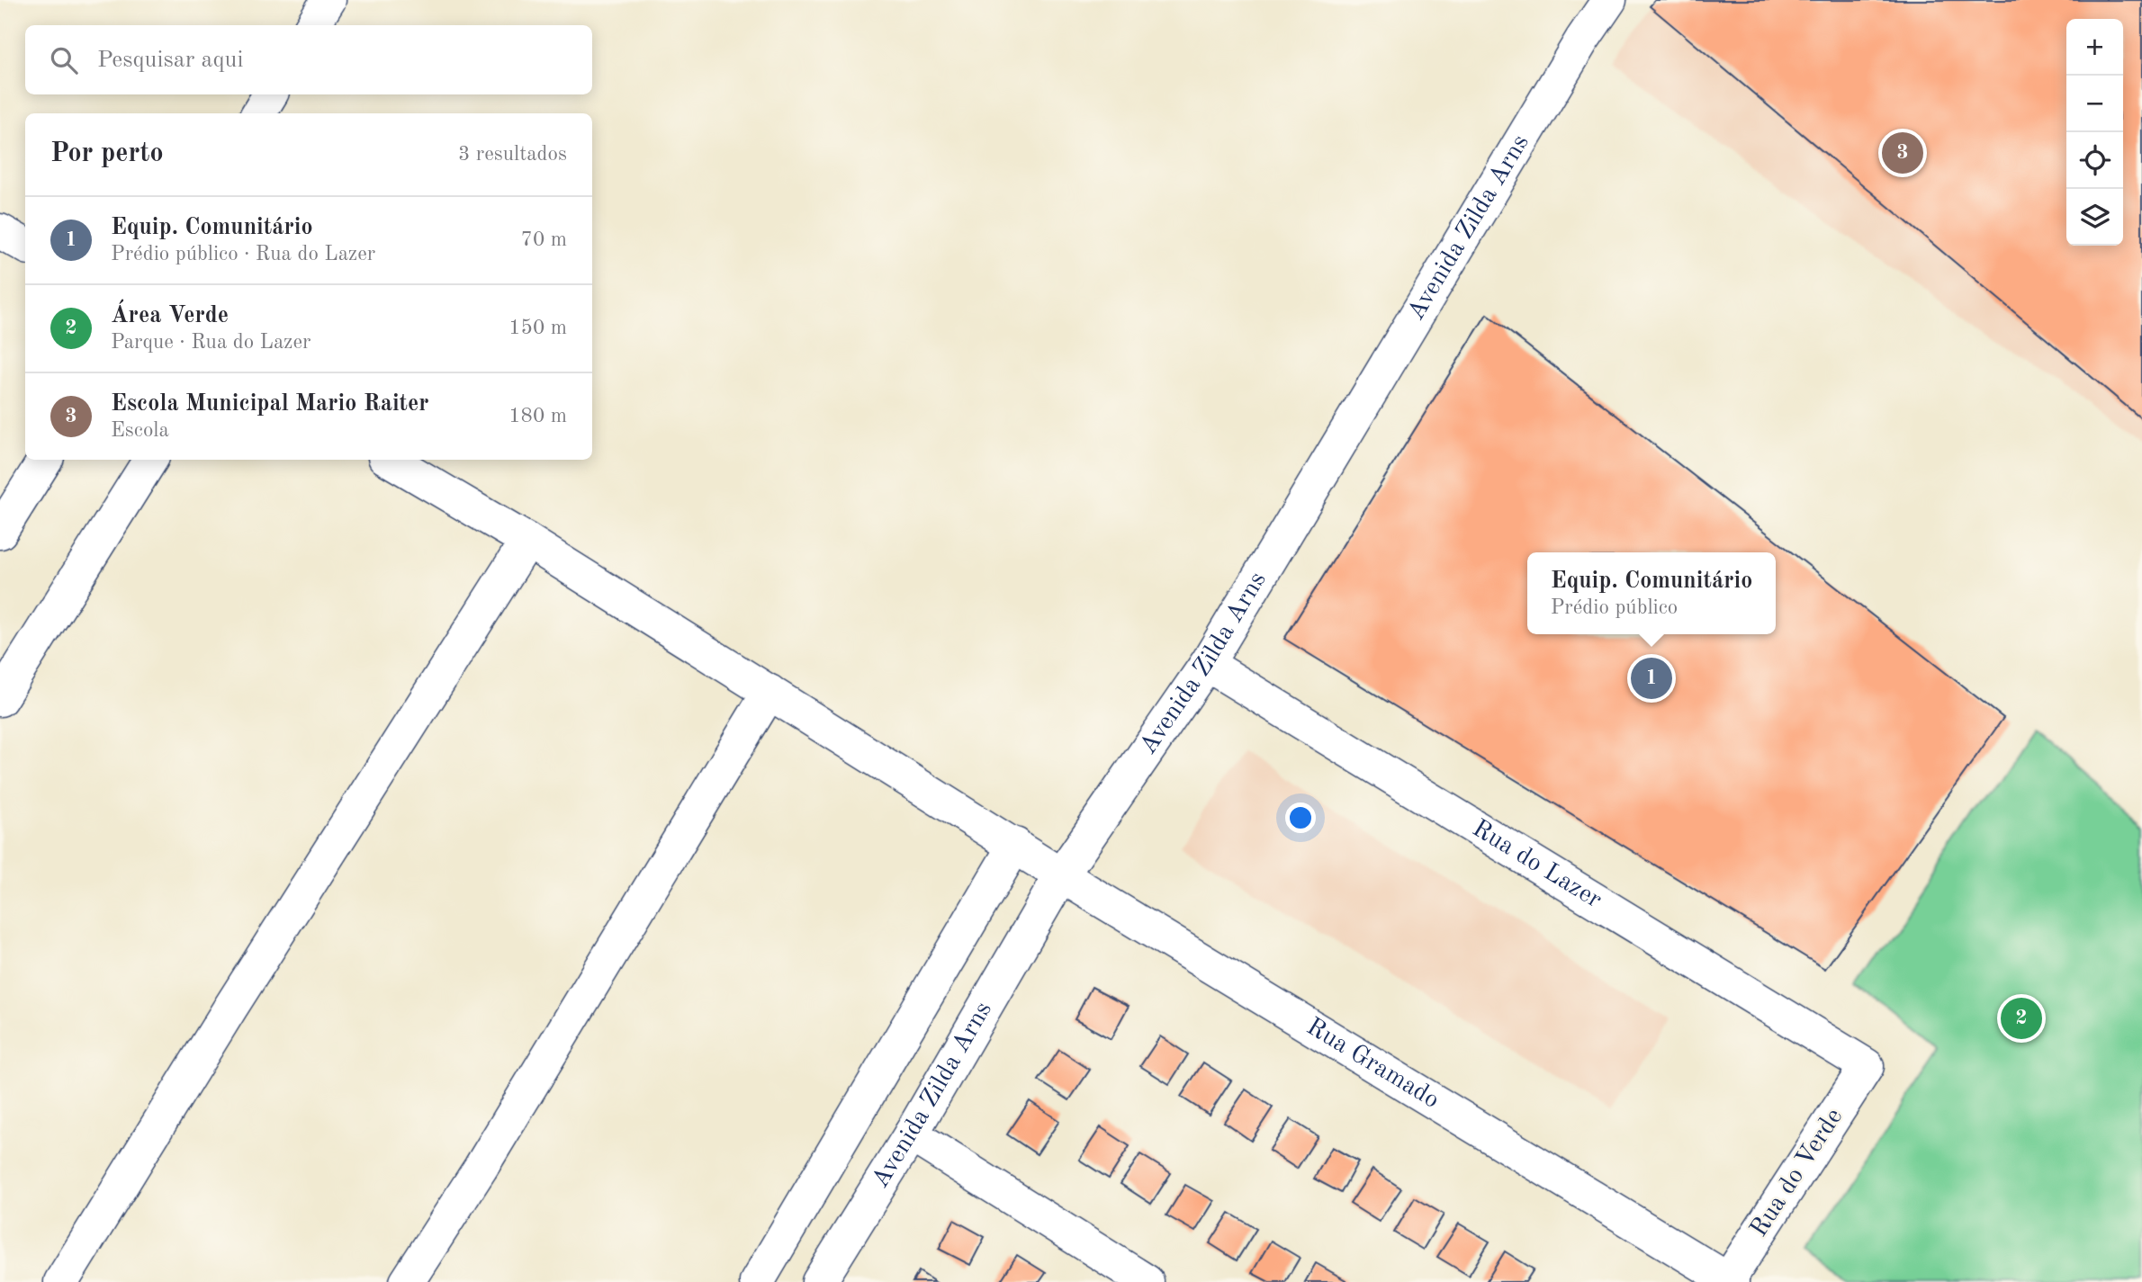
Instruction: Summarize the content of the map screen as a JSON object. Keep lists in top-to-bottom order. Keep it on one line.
{"streets":{"street":["Avenida Zilda Arns","Rua do Lazer","Rua Gramado","Rua do Verde"]},"crossings":[["Avenida Zilda Arns","Rua do Lazer"],["Avenida Zilda Arns","Rua Gramado"],["Rua do Lazer","Rua do Verde"],["Rua Gramado","Rua do Verde"]],"page":{"map_buttons":["+","−"],"search":"Pesquisar aqui","heading":["Por perto","3 resultados"],"pins":["3","1","2"],"list":[{"mark":"1","name":"Equip. Comunitário","note":"Prédio público · Rua do Lazer","value":"70 m"},{"mark":"2","name":"Área Verde","note":"Parque · Rua do Lazer","value":"150 m"},{"mark":"3","name":"Escola Municipal Mario Raiter","note":"Escola","value":"180 m"}],"popup":["Equip. Comunitário","Prédio público"]}}
